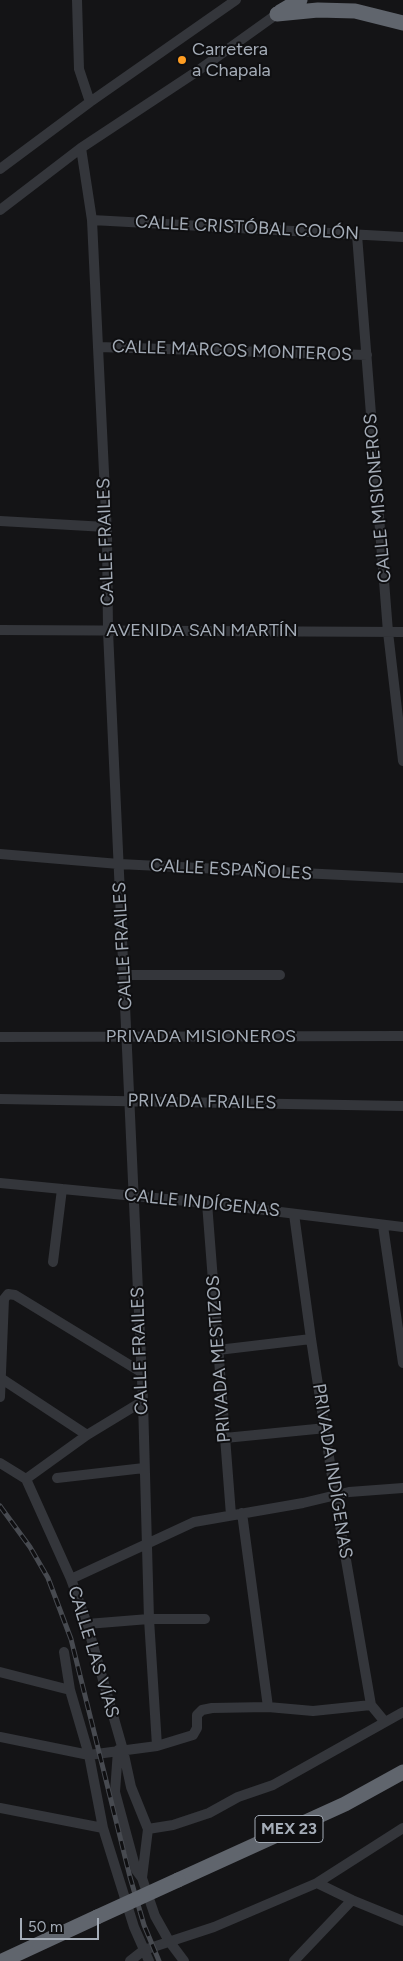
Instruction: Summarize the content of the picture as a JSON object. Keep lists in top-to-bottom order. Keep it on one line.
{"streets":{"highway":["MEX 23"],"street":["CALLE CRISTÓBAL COLÓN","CALLE MARCOS MONTEROS","CALLE MISIONEROS","CALLE FRAILES","AVENIDA SAN MARTÍN","CALLE ESPAÑOLES","PRIVADA MISIONEROS","PRIVADA FRAILES","CALLE INDÍGENAS","PRIVADA MESTIZOS","PRIVADA INDÍGENAS","CALLE LAS VÍAS"]},"crossings":[["CALLE CRISTÓBAL COLÓN","CALLE MISIONEROS"],["CALLE CRISTÓBAL COLÓN","CALLE FRAILES"],["CALLE MARCOS MONTEROS","CALLE MISIONEROS"],["CALLE MARCOS MONTEROS","CALLE FRAILES"],["CALLE MISIONEROS","AVENIDA SAN MARTÍN"],["CALLE FRAILES","AVENIDA SAN MARTÍN"],["CALLE FRAILES","CALLE ESPAÑOLES"],["CALLE FRAILES","PRIVADA MISIONEROS"],["CALLE FRAILES","PRIVADA FRAILES"],["CALLE FRAILES","CALLE INDÍGENAS"],["CALLE INDÍGENAS","PRIVADA MESTIZOS"],["CALLE INDÍGENAS","PRIVADA INDÍGENAS"]],"places":["Carretera a Chapala"],"scale_bar":"50 m"}
